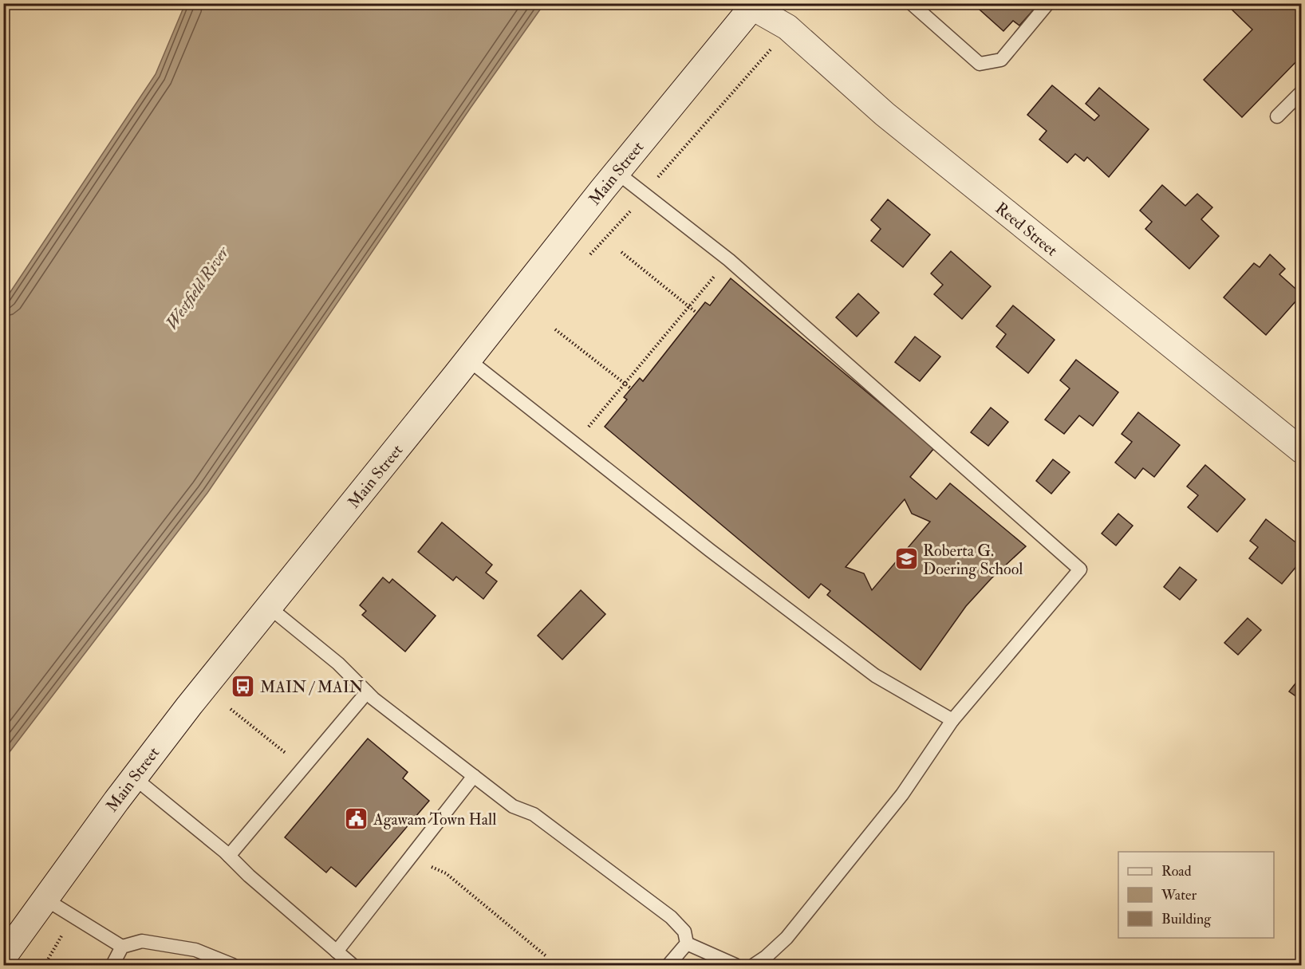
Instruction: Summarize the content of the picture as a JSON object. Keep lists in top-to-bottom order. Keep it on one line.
{"streets":{"main road":["Main Street"],"street":["Reed Street"]},"crossings":[["Main Street","Reed Street"]],"water":["Westfield River"],"places":{"school or university":["Roberta G. Doering School"],"bus stop":["MAIN / MAIN"],"public building":["Agawam Town Hall"]},"legend":["Road","Water","Building"]}
